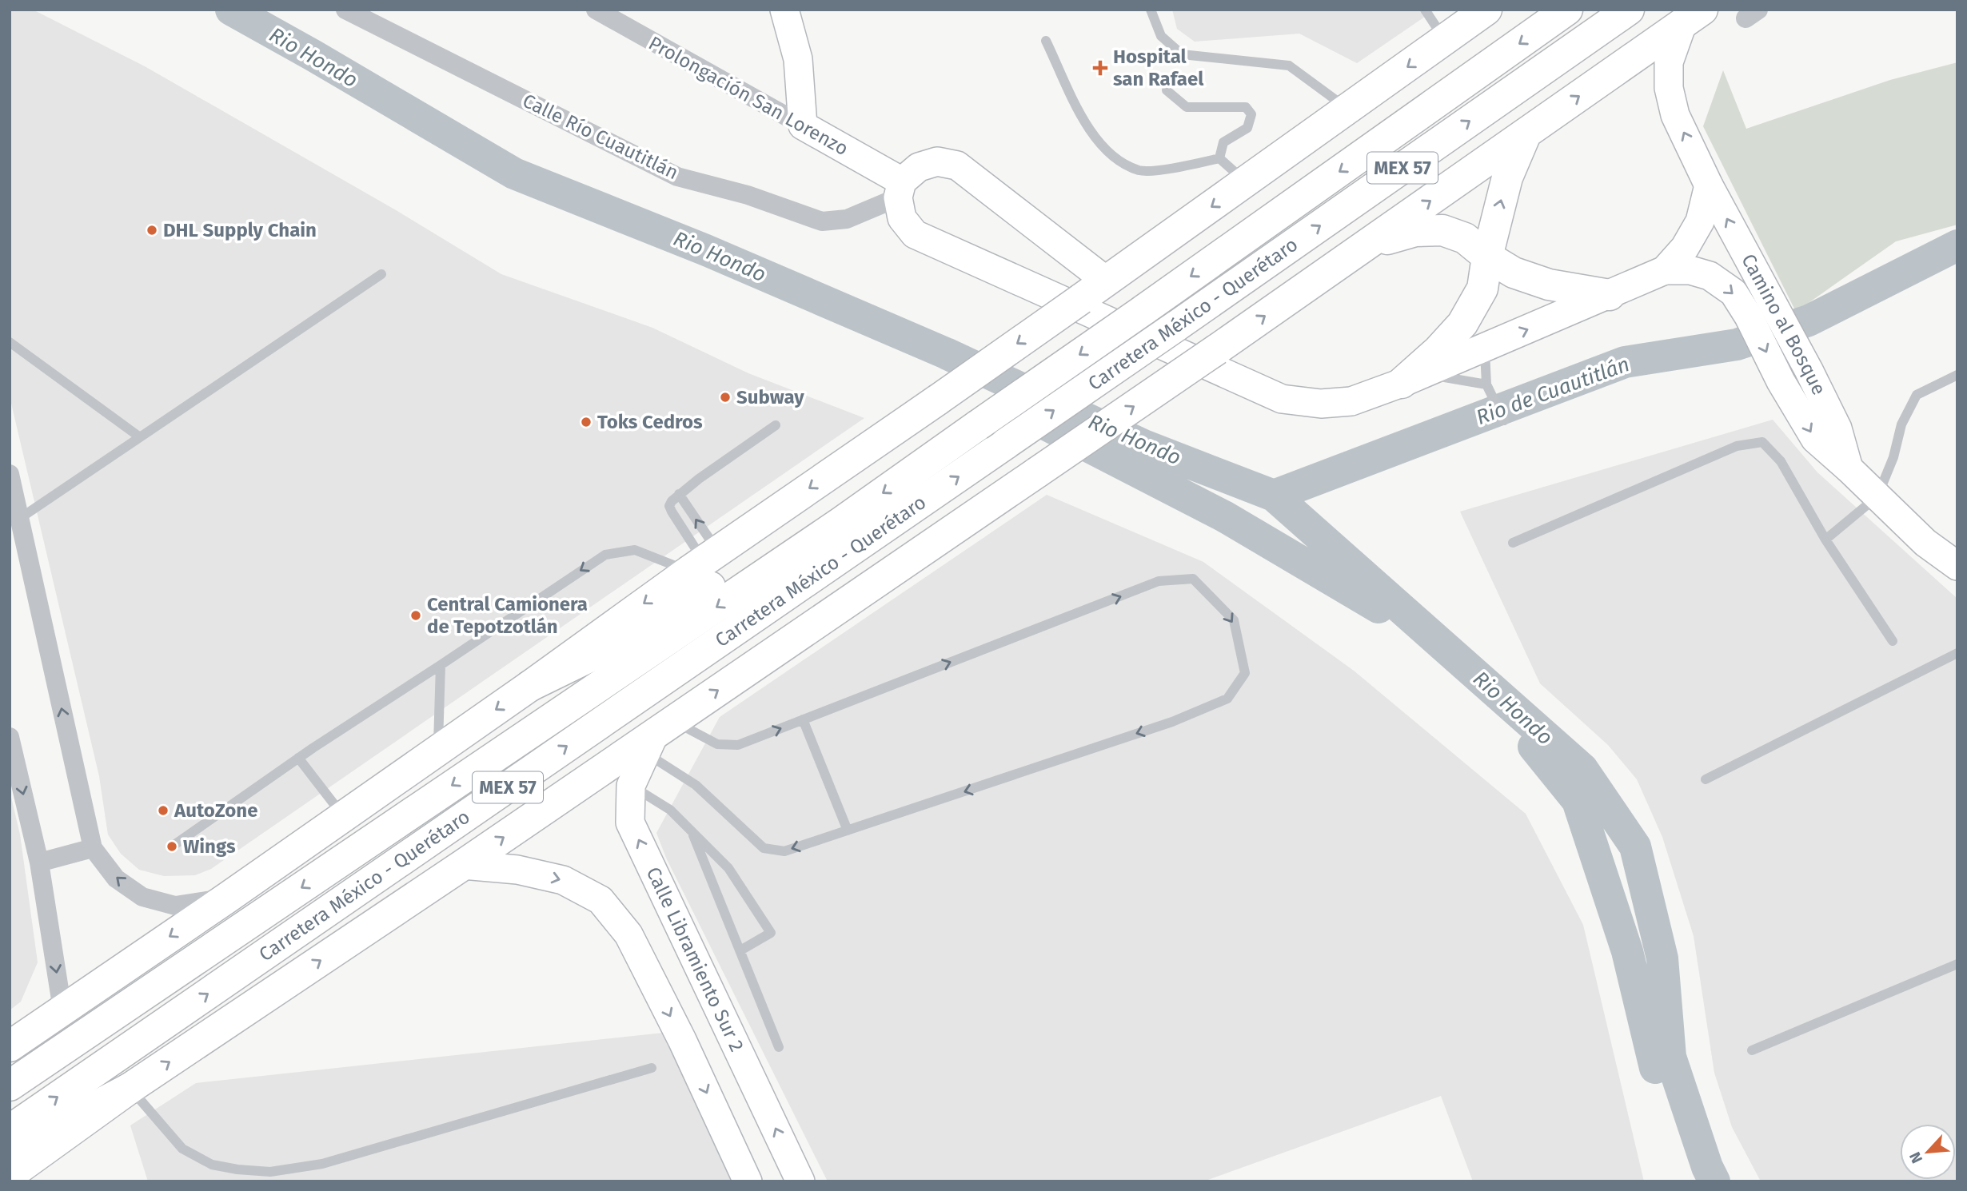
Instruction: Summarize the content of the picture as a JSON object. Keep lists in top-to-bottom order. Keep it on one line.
{"streets":{"main road":["Prolongación San Lorenzo","MEX 57","Carretera México - Querétaro","Camino al Bosque","Calle Libramiento Sur 2"],"street":["Calle Río Cuautitlán"]},"crossings":[["Prolongación San Lorenzo","Calle Río Cuautitlán"]],"water":["Rio Hondo","Rio de Cuautitlán"],"places":{"health":["Hospital san Rafael"],"other":["DHL Supply Chain","Subway","Toks Cedros","Central Camionera de Tepotzotlán","AutoZone","Wings"]},"north":"bottom left"}
